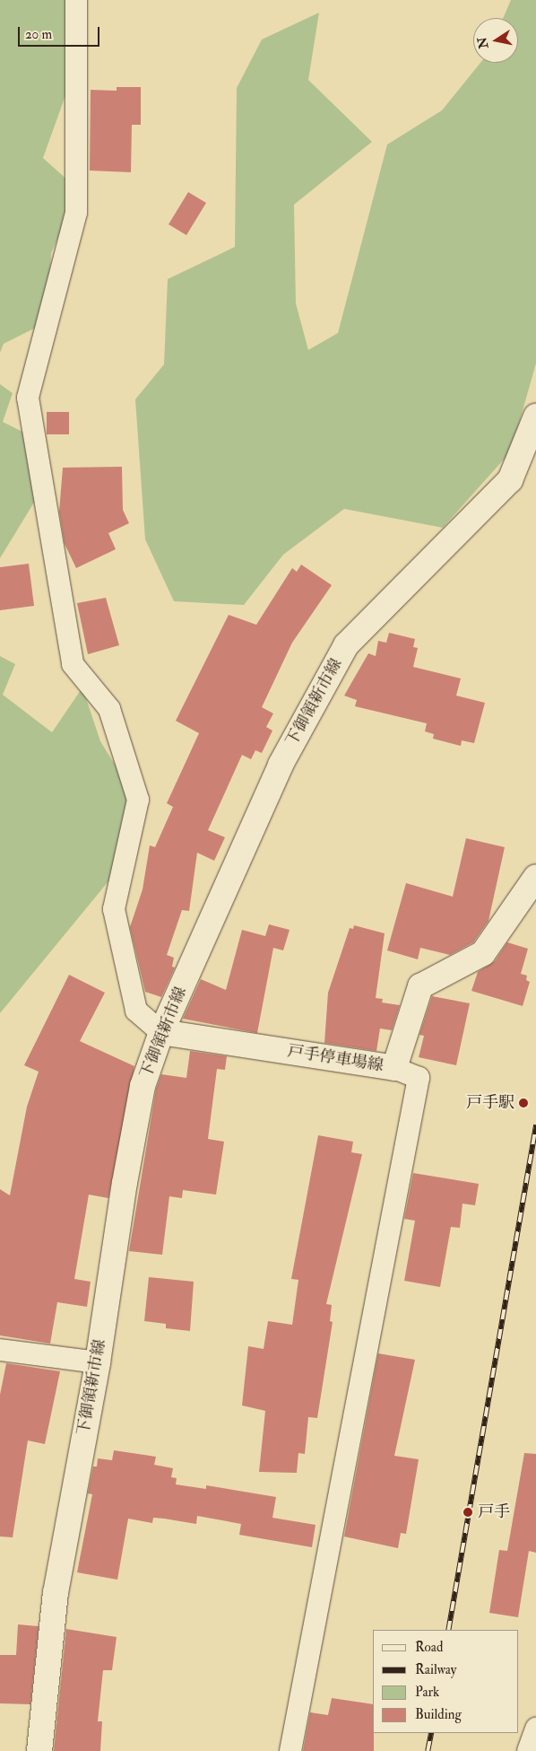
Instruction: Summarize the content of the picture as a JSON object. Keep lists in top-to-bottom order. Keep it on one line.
{"streets":{"main road":["下御領新市線","戸手停車場線"]},"crossings":[["下御領新市線","戸手停車場線"]],"places":["戸手駅","戸手"],"legend":["Road","Railway","Park","Building"],"scale_bar":"20 m","north":"left"}
